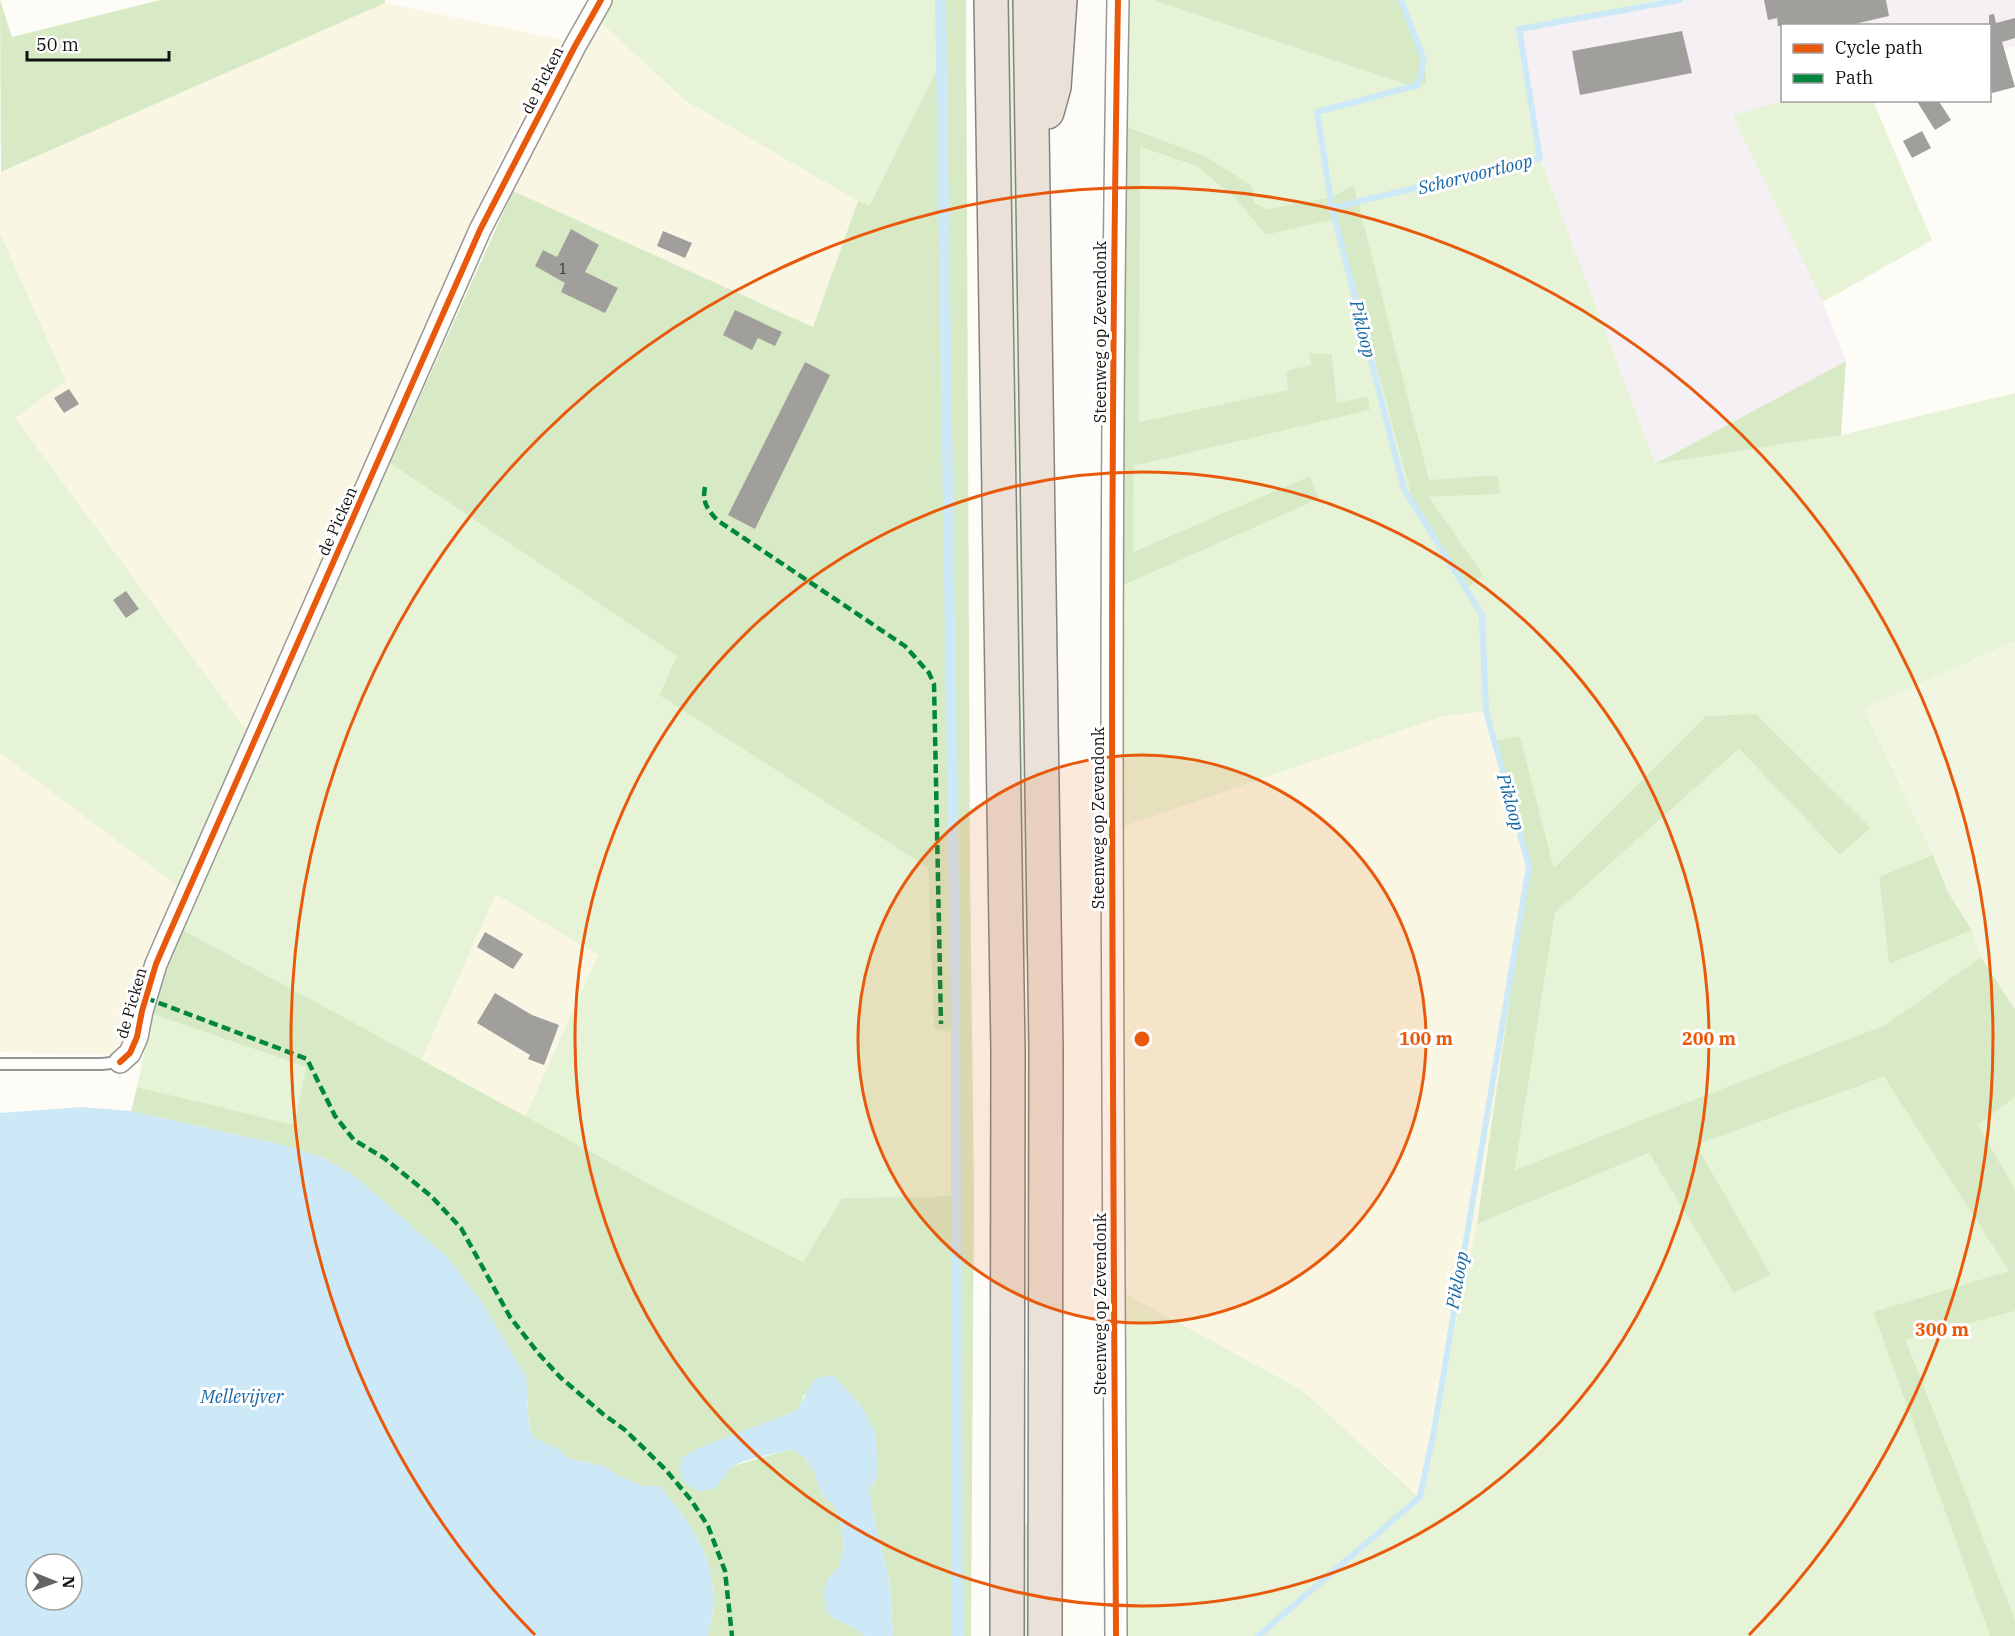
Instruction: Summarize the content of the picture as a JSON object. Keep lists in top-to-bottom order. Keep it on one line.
{"streets":{"street":["de Picken","Steenweg op Zevendonk"]},"water":["Schorvoortloop","Pikloop","Mellevijver"],"house_numbers":["1"],"legend":["Cycle path","Path"],"scale_bar":"50 m","north":"right","rings":["100 m","200 m","300 m"]}
